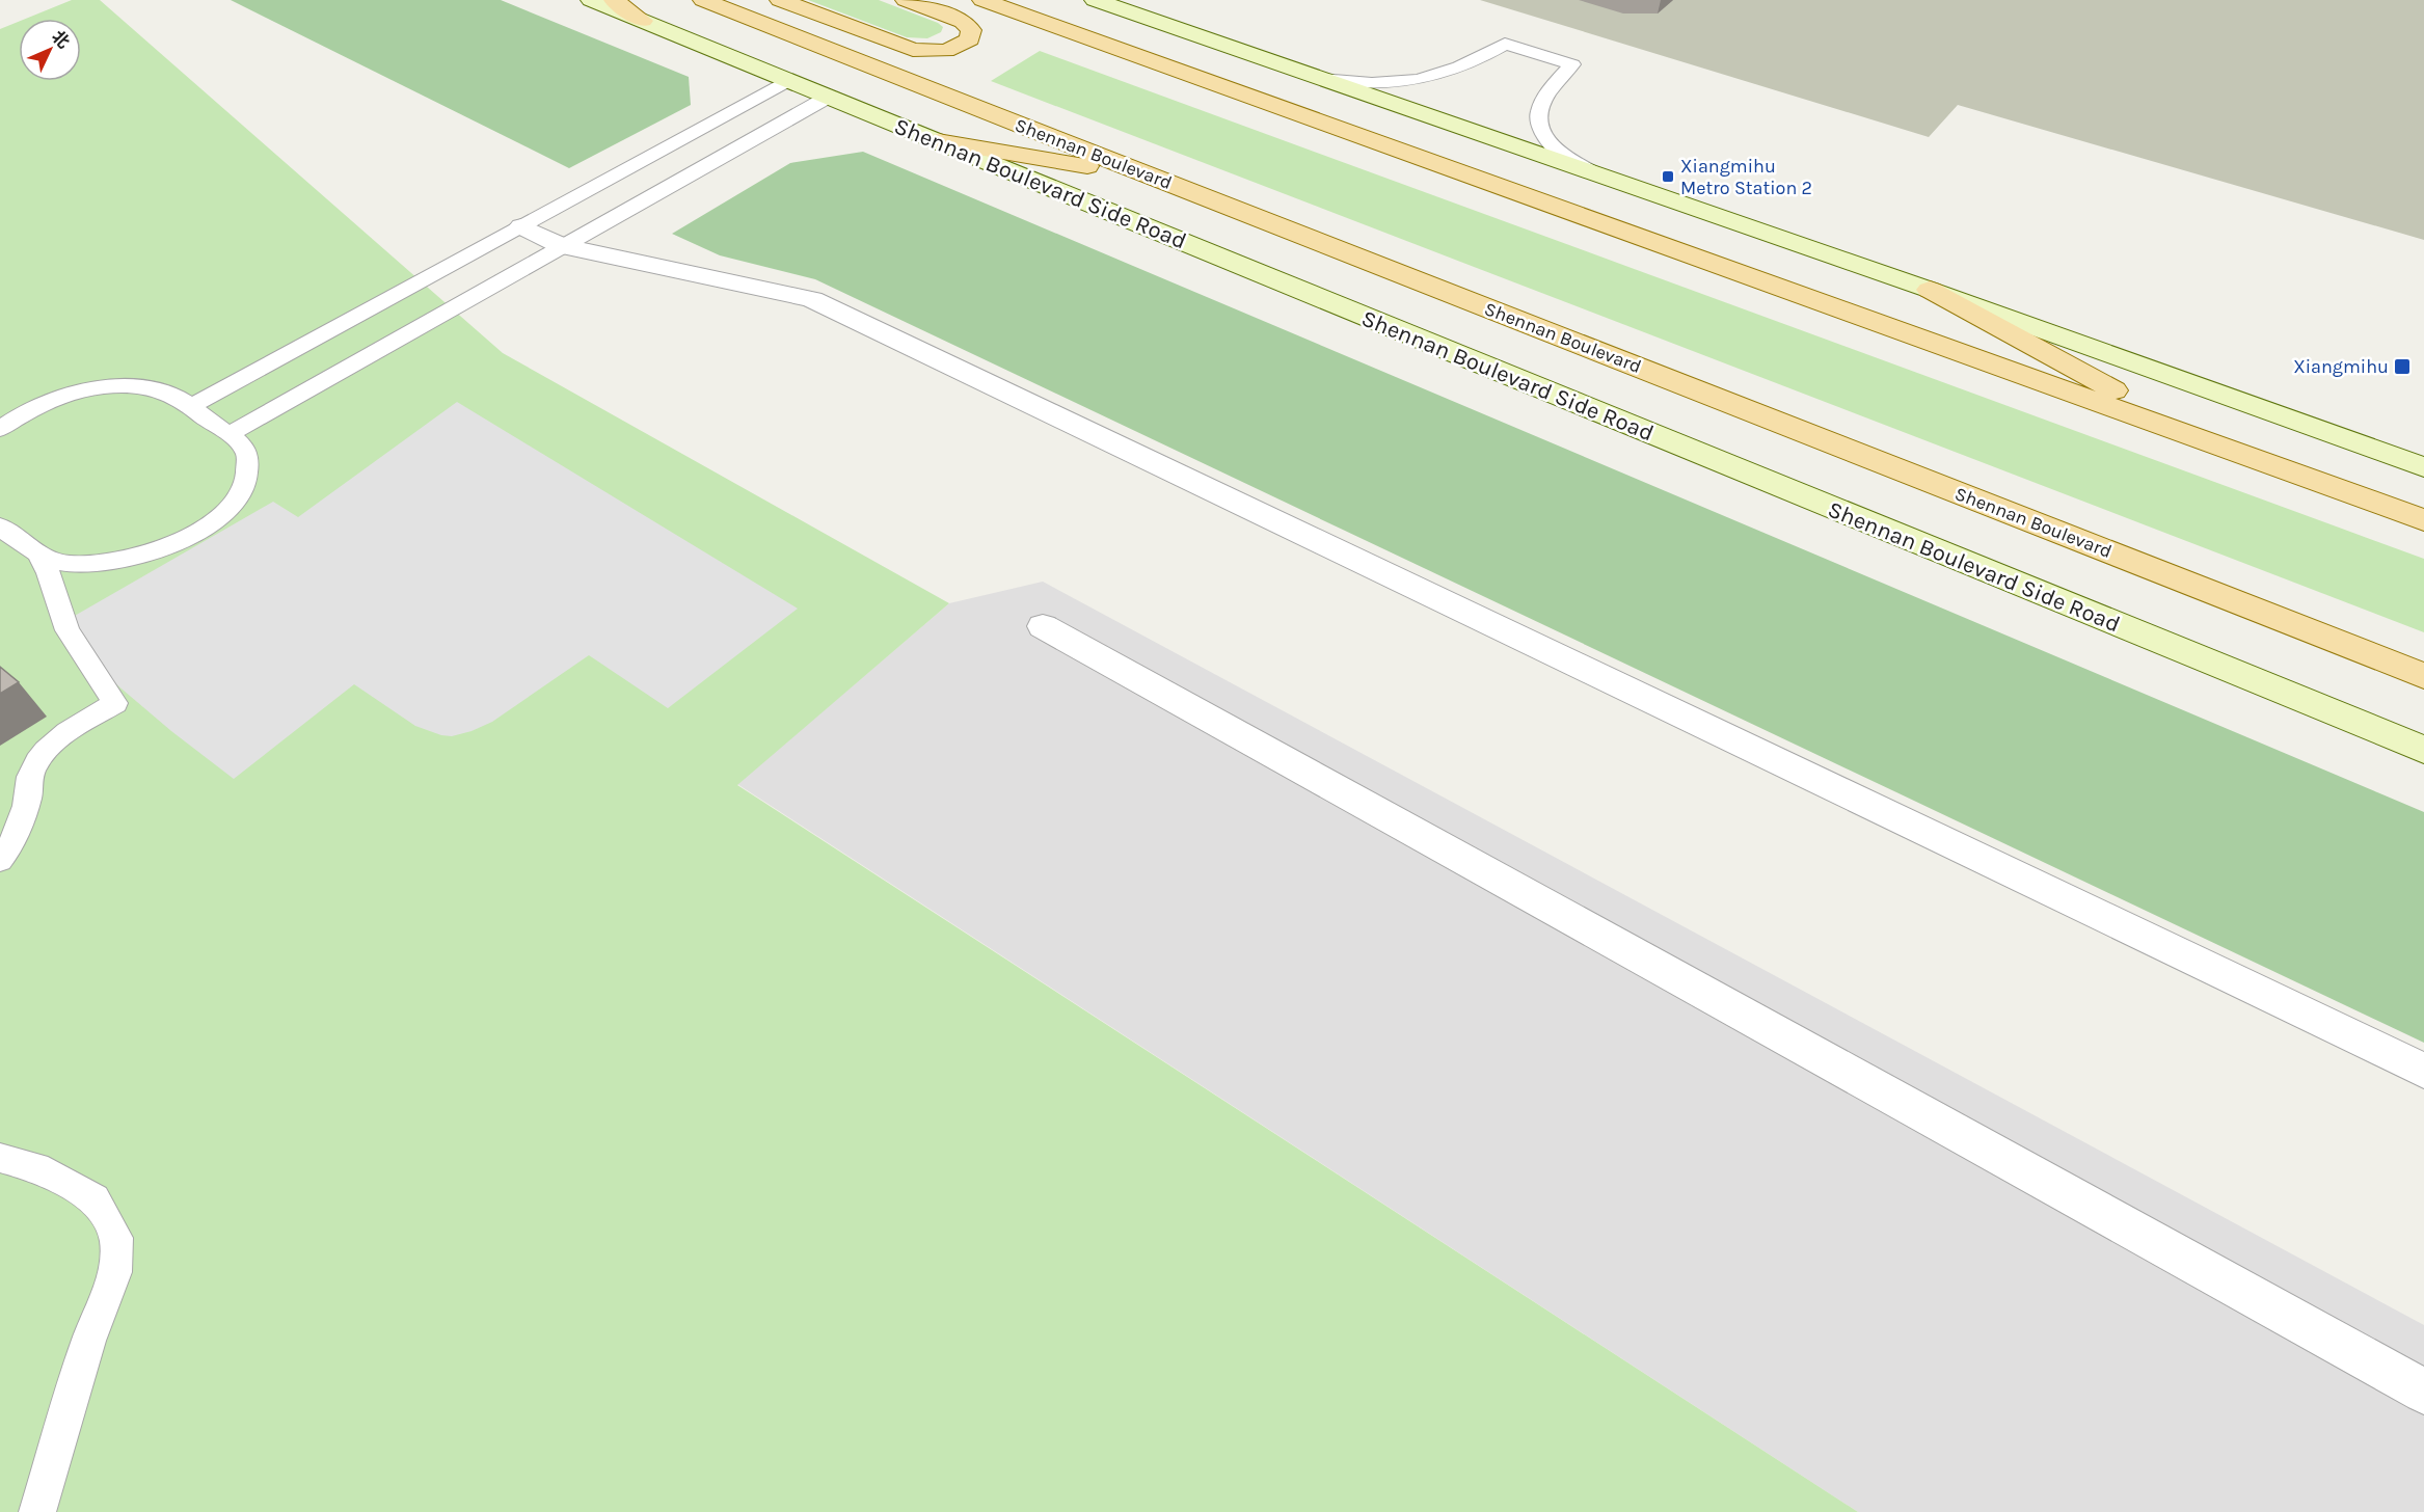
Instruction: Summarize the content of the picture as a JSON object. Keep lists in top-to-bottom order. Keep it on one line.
{"streets":{"main road":["Shennan Boulevard","Shennan Boulevard Side Road"]},"places":{"transit":["Xiangmihu Metro Station 2","Xiangmihu"]},"north":"top right"}
